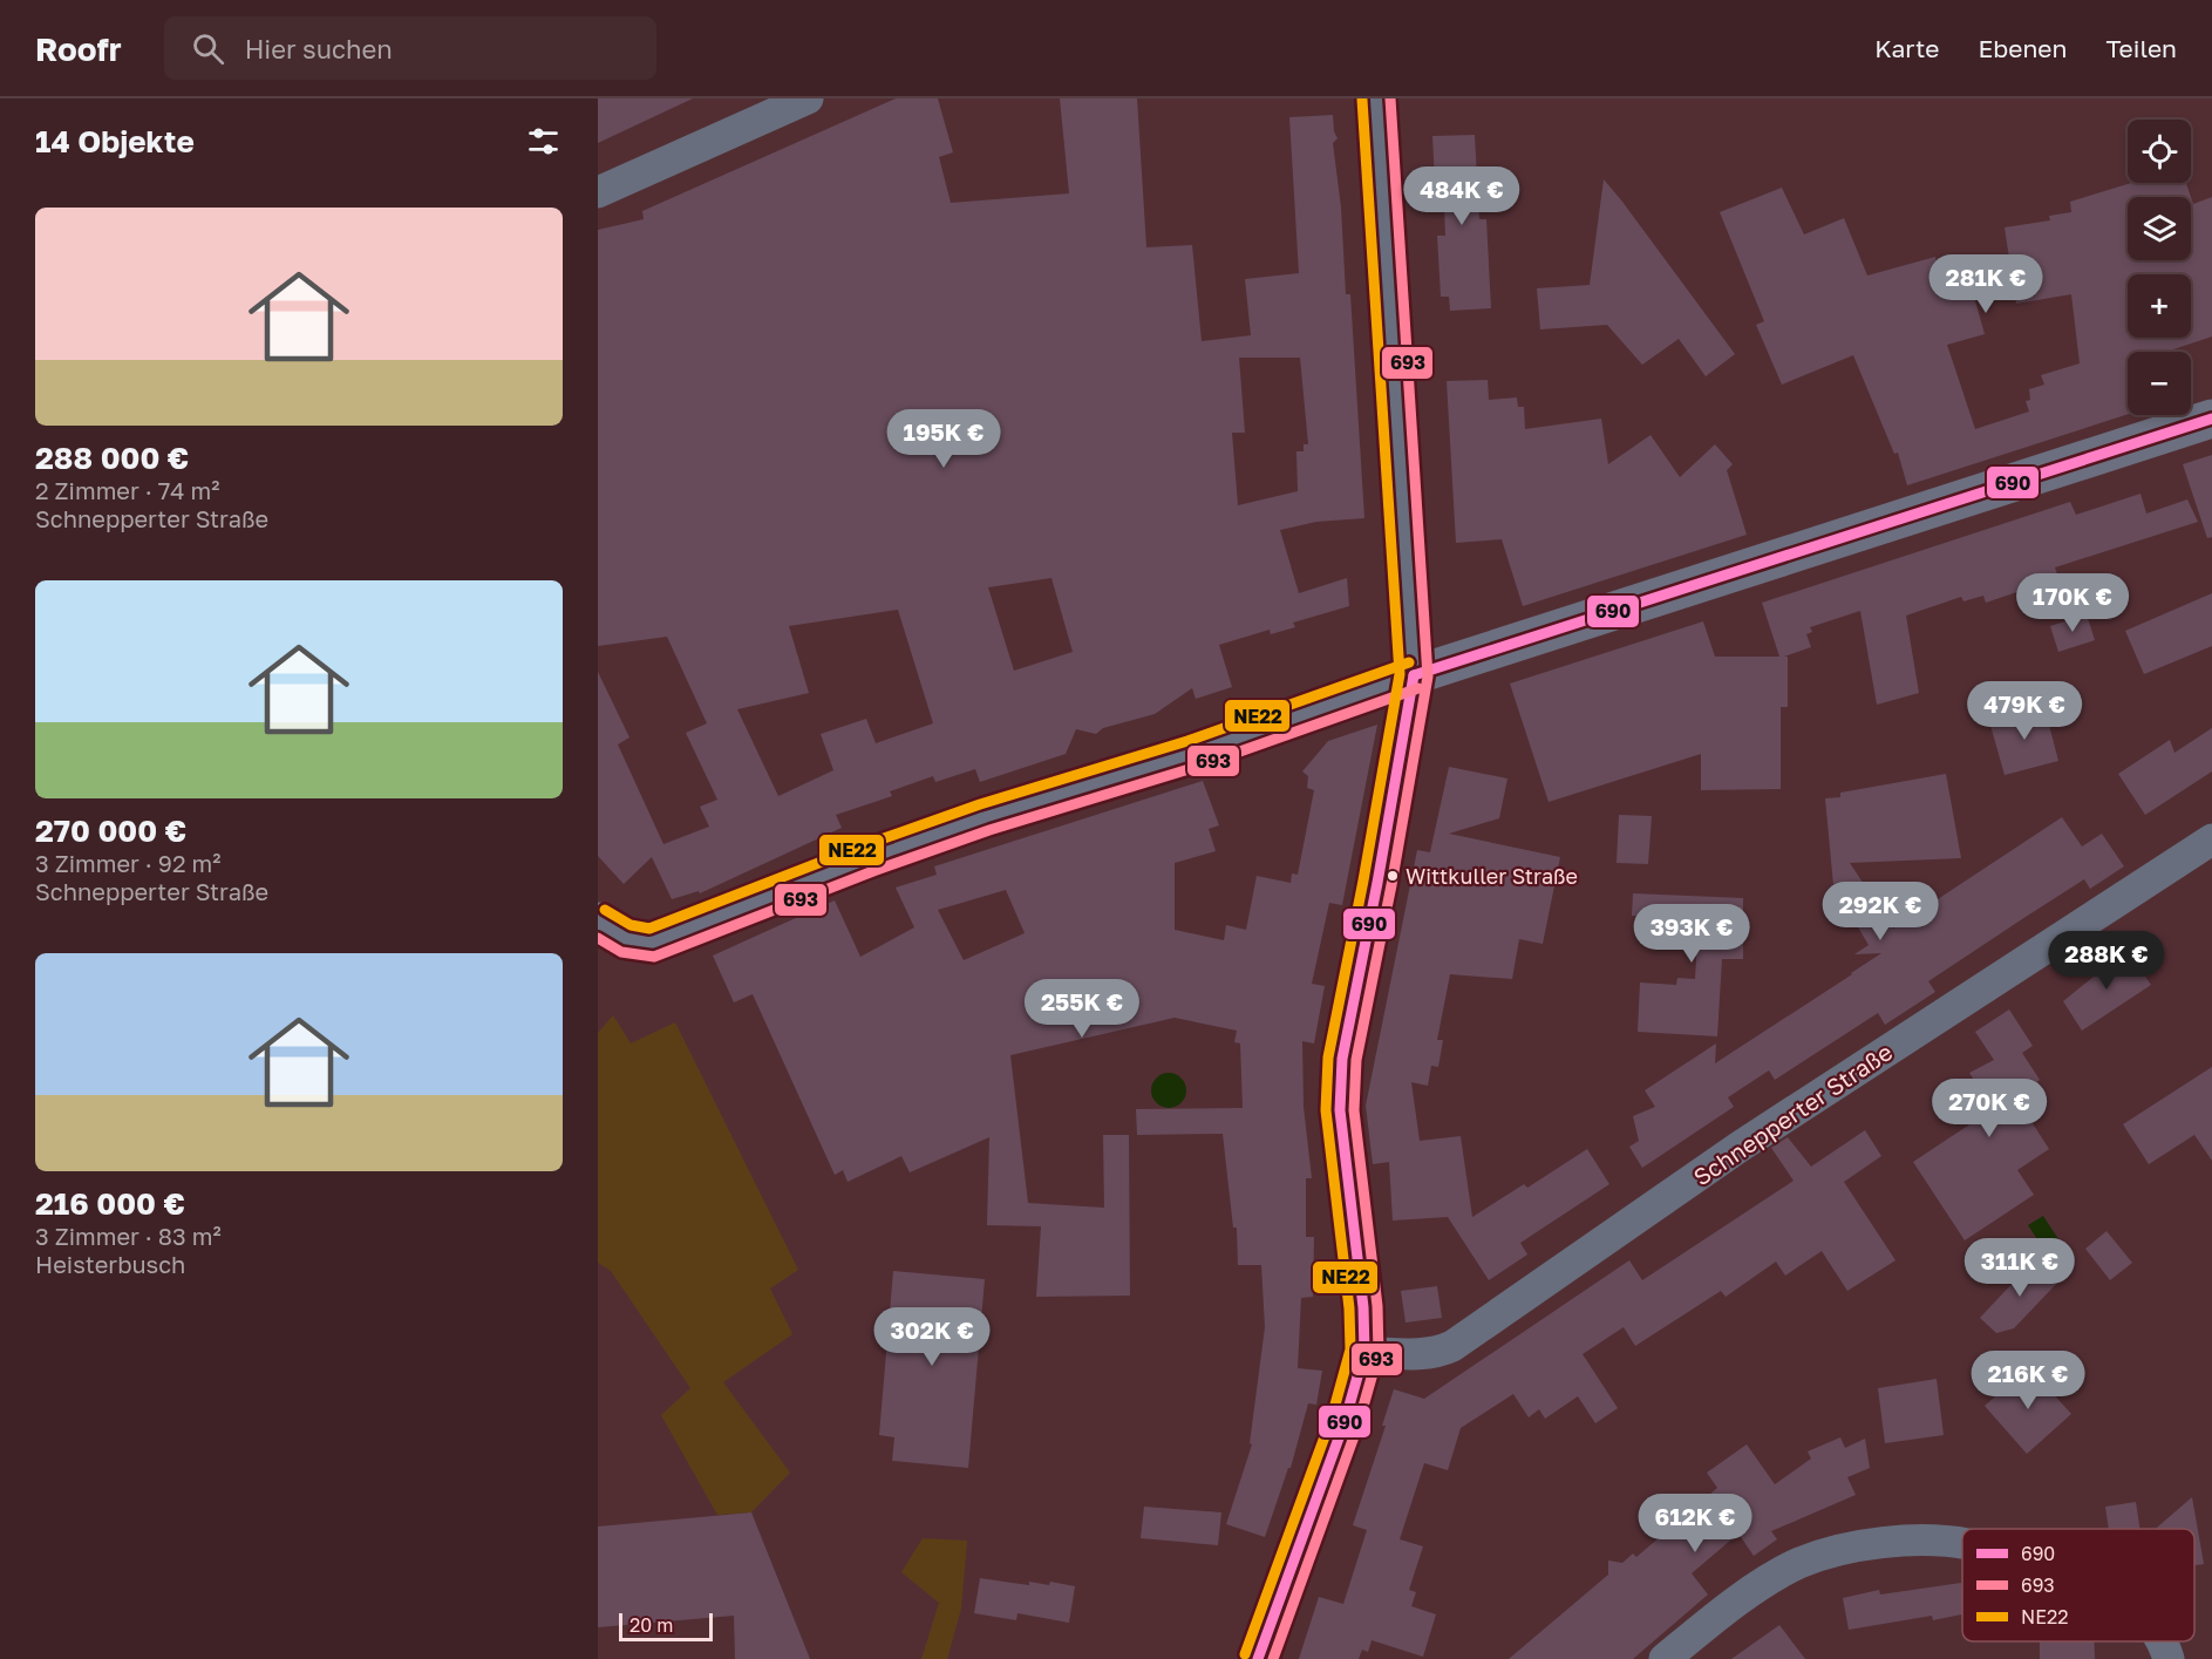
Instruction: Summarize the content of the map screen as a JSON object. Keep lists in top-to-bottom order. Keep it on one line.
{"streets":{"street":["Schnepperter Straße"]},"places":["Wittkuller Straße"],"lines":["transit line 693","transit line NE22","transit line 690"],"legend":["690","693","NE22"],"scale_bar":"20 m","page":{"header":"Roofr","search":"Hier suchen","nav":["Karte","Ebenen","Teilen"],"heading":"14 Objekte","map_buttons":["+","−"],"price":["484K €","281K €","195K €","170K €","479K €","292K €","393K €","288K €","255K €","270K €","311K €","302K €","216K €","612K €"],"list":[{"name":"288 000 €","note":"2 Zimmer · 74 m² · Schnepperter Straße"},{"name":"270 000 €","note":"3 Zimmer · 92 m² · Schnepperter Straße"},{"name":"216 000 €","note":"3 Zimmer · 83 m² · Heisterbusch"}],"scale":"20 m"}}
